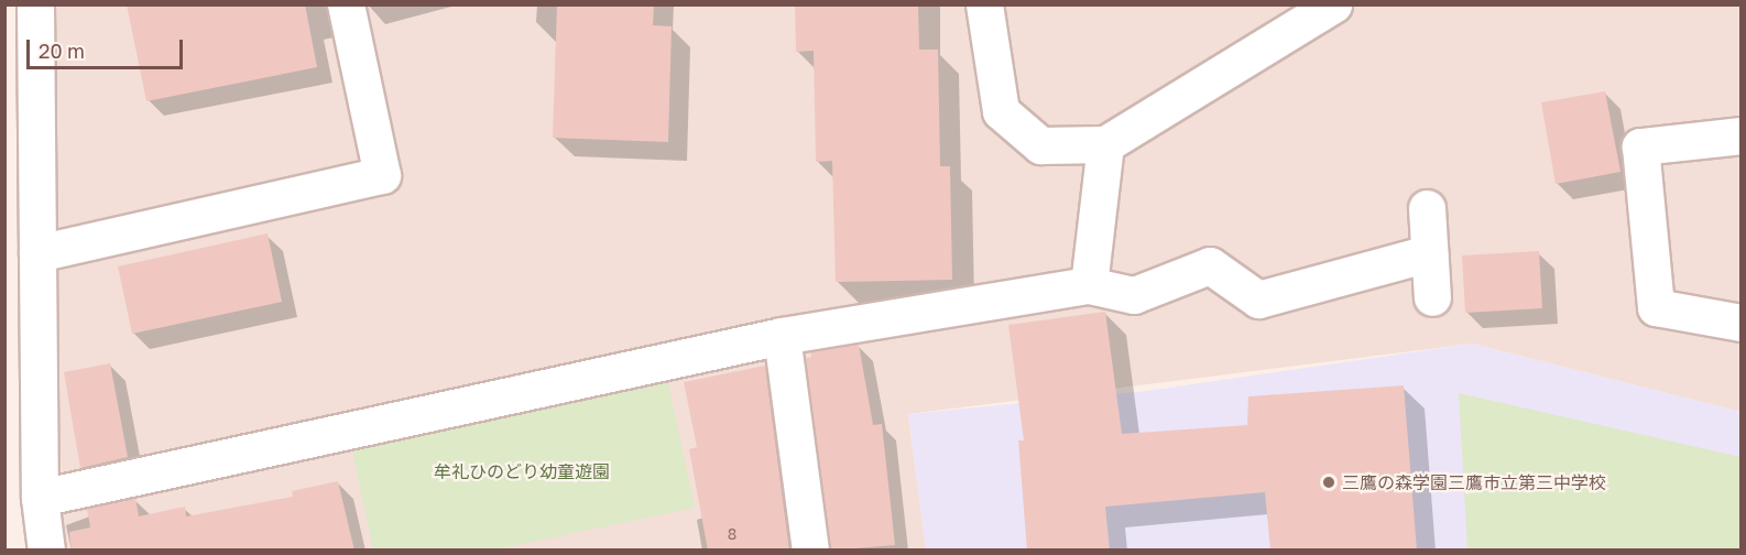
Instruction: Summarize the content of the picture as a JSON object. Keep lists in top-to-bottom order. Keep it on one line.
{"parks":["牟礼ひのどり幼童遊園"],"places":["三鷹の森学園三鷹市立第三中学校"],"house_numbers":["8"],"scale_bar":"20 m"}
